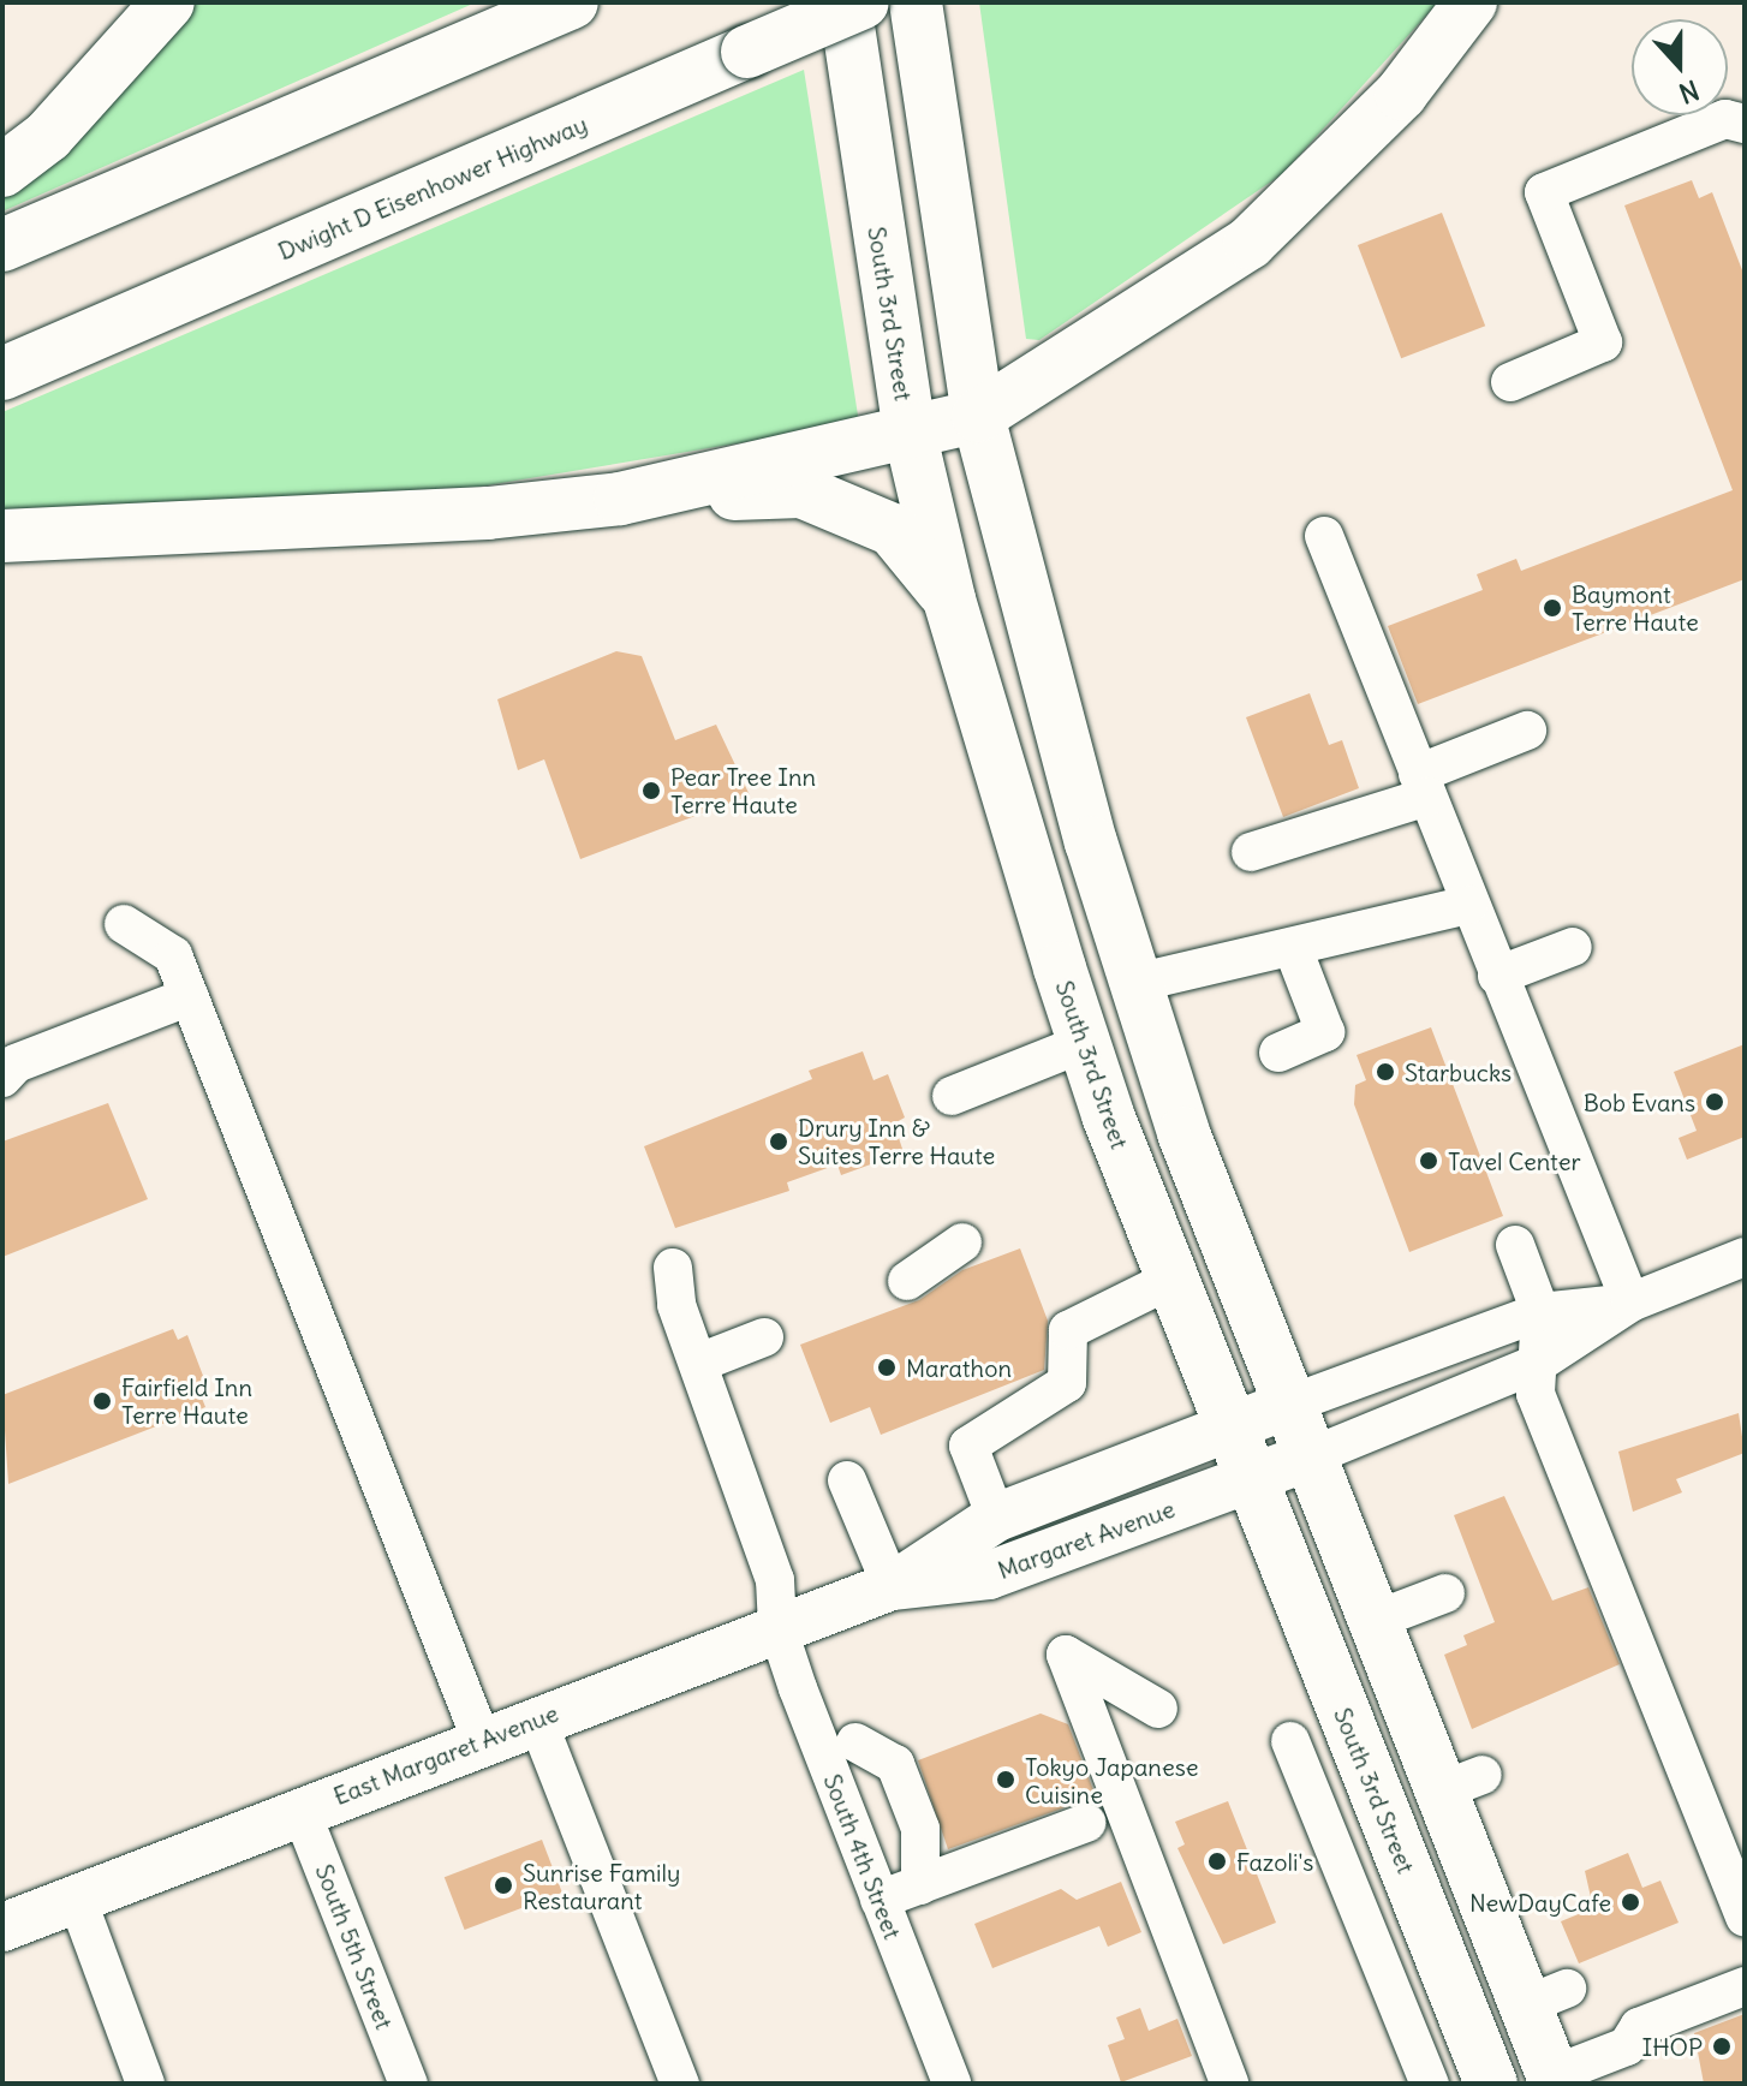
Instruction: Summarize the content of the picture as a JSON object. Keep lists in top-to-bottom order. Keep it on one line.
{"streets":{"highway":["Dwight D Eisenhower Highway","South 3rd Street"],"main road":["Margaret Avenue","East Margaret Avenue"],"street":["South 4th Street","South 5th Street"]},"crossings":[["South 3rd Street","Margaret Avenue"],["Margaret Avenue","East Margaret Avenue"],["East Margaret Avenue","South 4th Street"],["East Margaret Avenue","South 5th Street"]],"places":["Baymont Terre Haute","Pear Tree Inn Terre Haute","Starbucks","Bob Evans","Drury Inn & Suites Terre Haute","Tavel Center","Marathon","Fairfield Inn Terre Haute","Tokyo Japanese Cuisine","Fazoli's","Sunrise Family Restaurant","NewDayCafe","IHOP"],"north":"bottom"}
